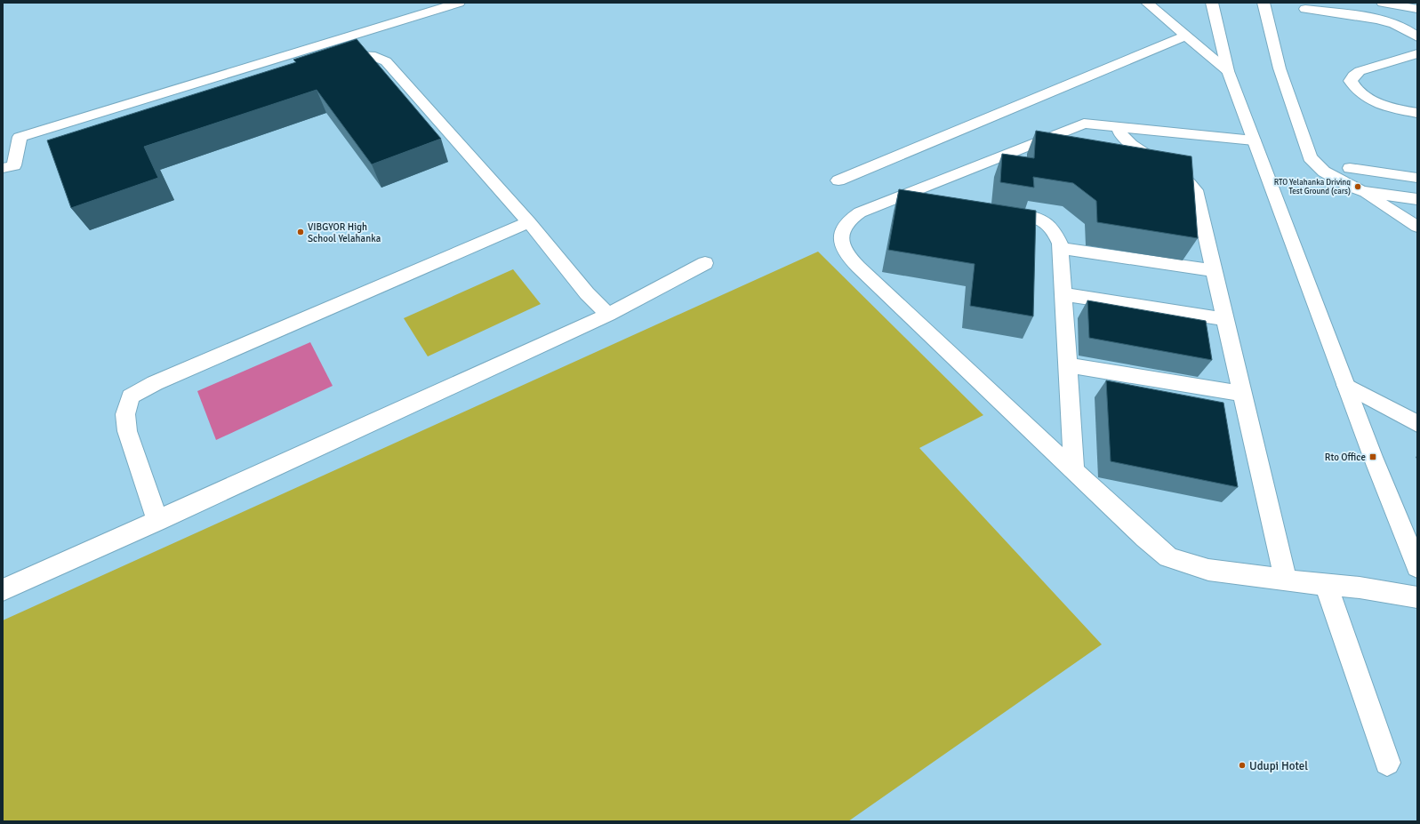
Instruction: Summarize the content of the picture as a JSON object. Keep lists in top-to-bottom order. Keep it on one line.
{"places":{"other":["RTO Yelahanka Driving Test Ground (cars)","VIBGYOR High School Yelahanka","Udupi Hotel"],"transit":["Rto Office"]}}
